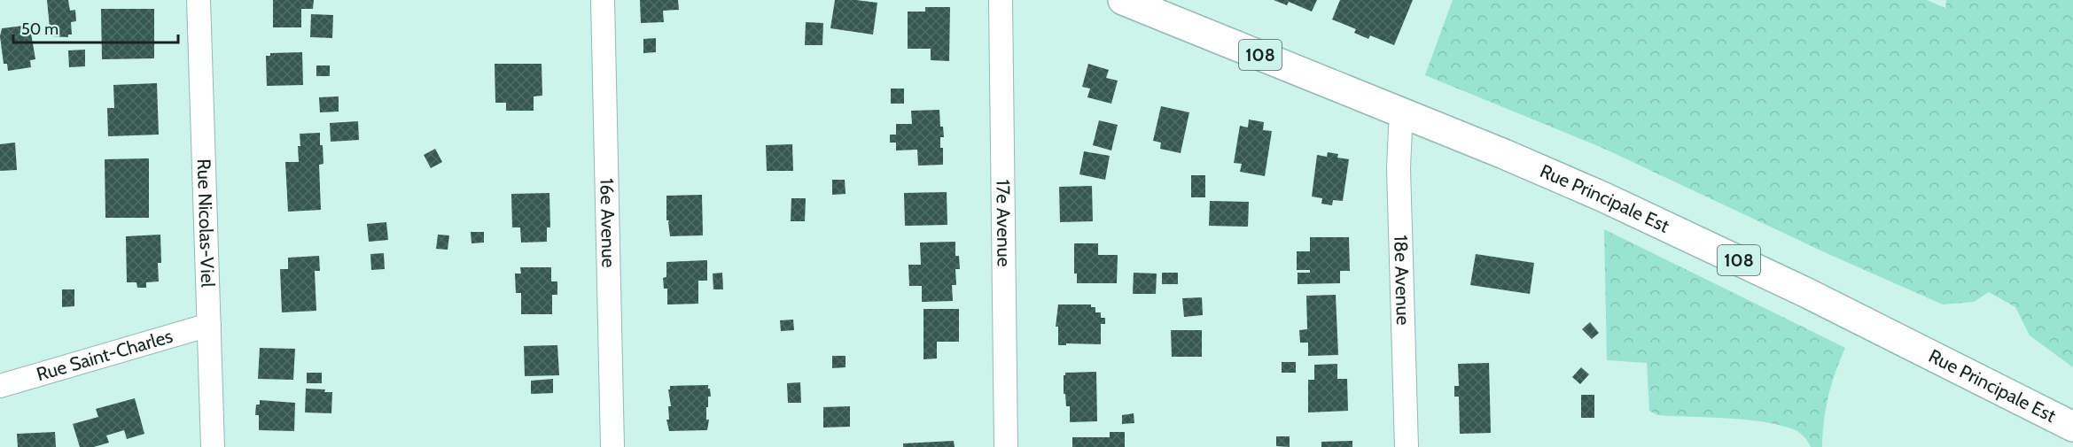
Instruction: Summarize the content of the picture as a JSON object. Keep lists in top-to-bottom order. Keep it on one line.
{"streets":{"main road":["108","Rue Principale Est"],"street":["Rue Nicolas-Viel","16e Avenue","17e Avenue","18e Avenue","Rue Saint-Charles"]},"crossings":[["Rue Principale Est","18e Avenue"],["Rue Nicolas-Viel","Rue Saint-Charles"]],"scale_bar":"50 m"}
